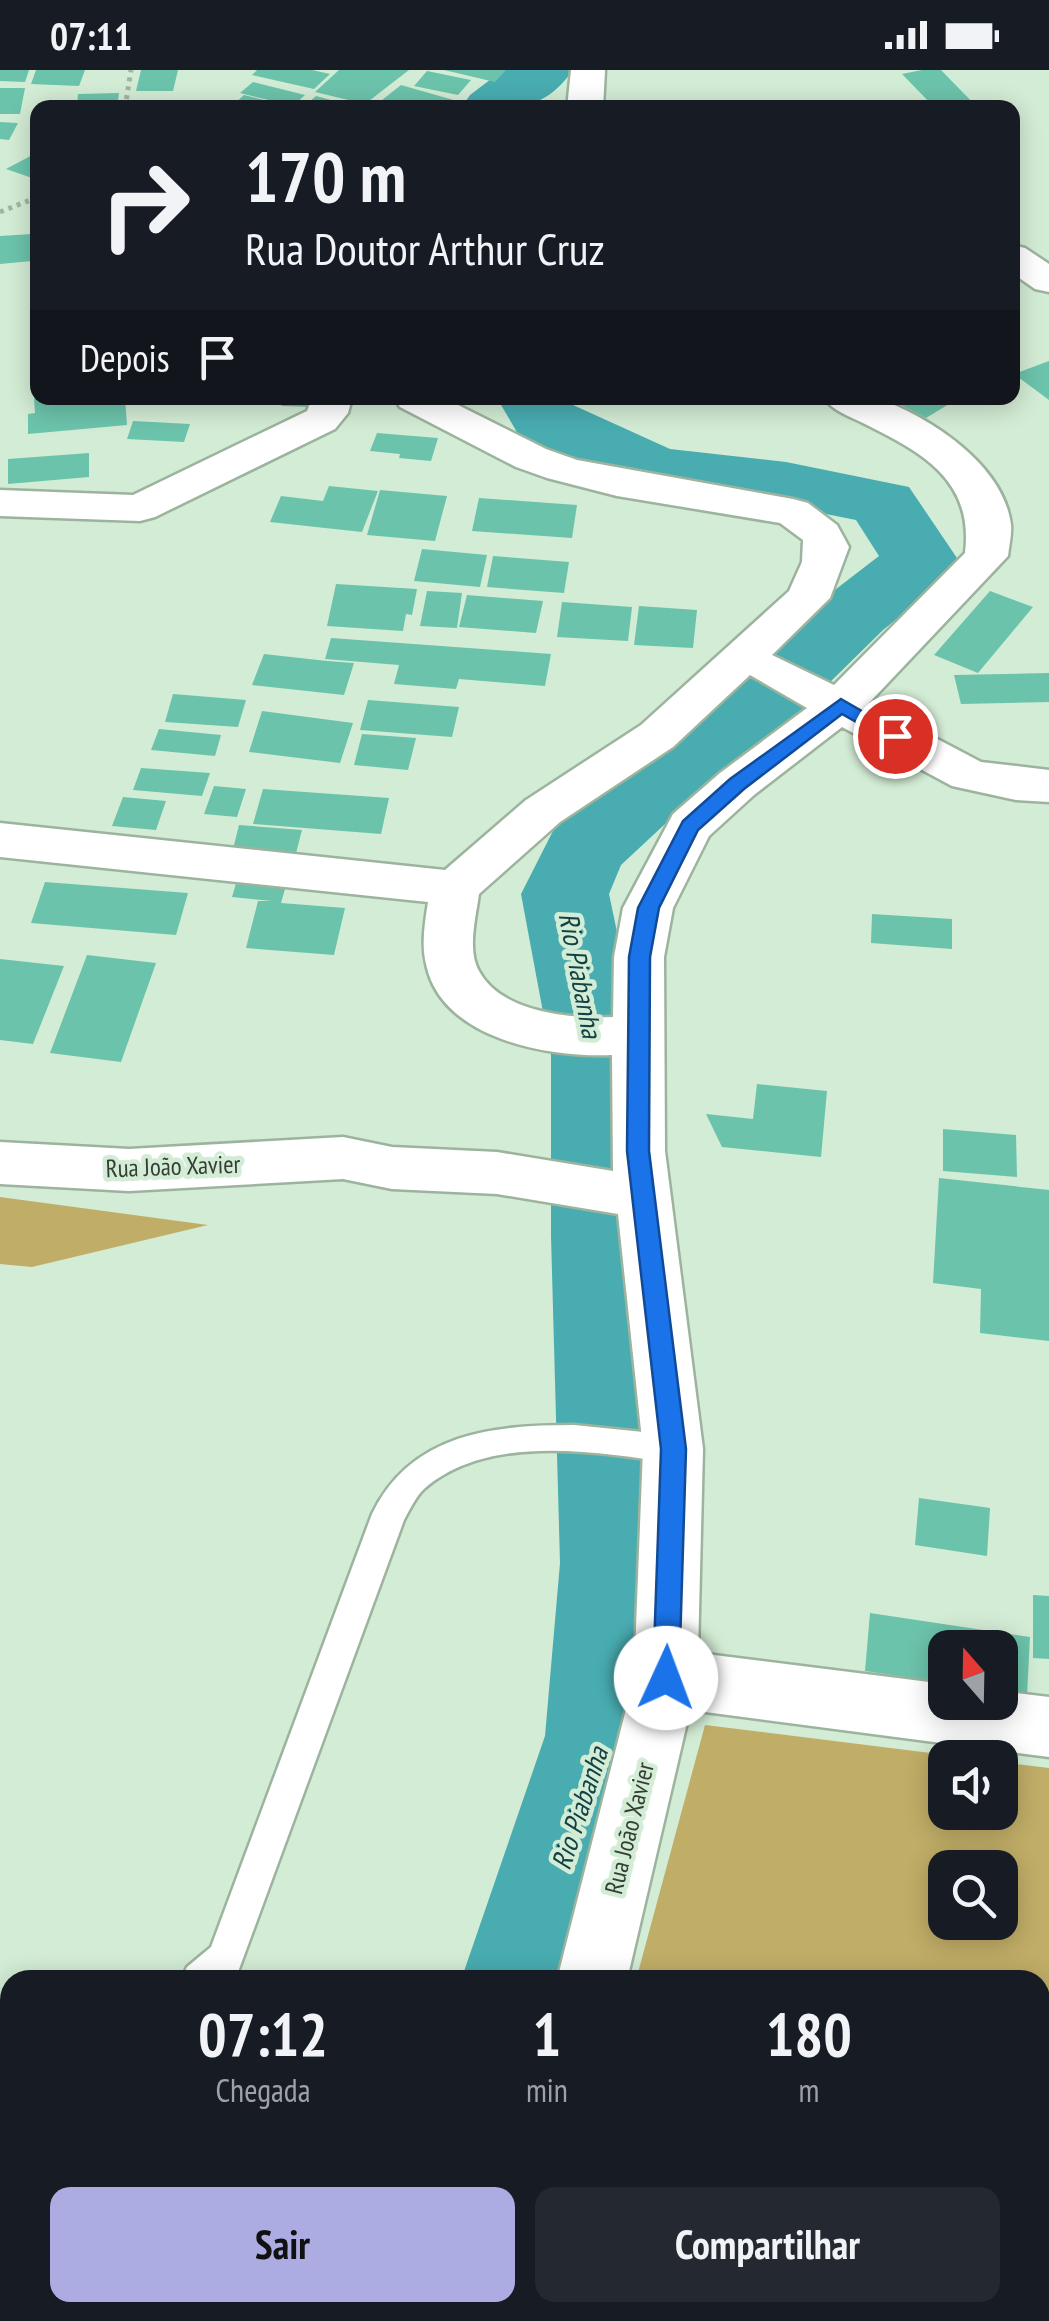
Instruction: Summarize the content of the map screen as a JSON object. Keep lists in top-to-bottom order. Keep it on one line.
{"streets":{"street":["Rua João Xavier"]},"water":["Rio Piabanha"],"north":"top","page":{"status":"07:11","turn":["170 m","Rua Doutor Arthur Cruz"],"then":"Depois","eta":["07:12","Chegada","1","min","180","m"],"buttons":["Sair","Compartilhar"]}}
